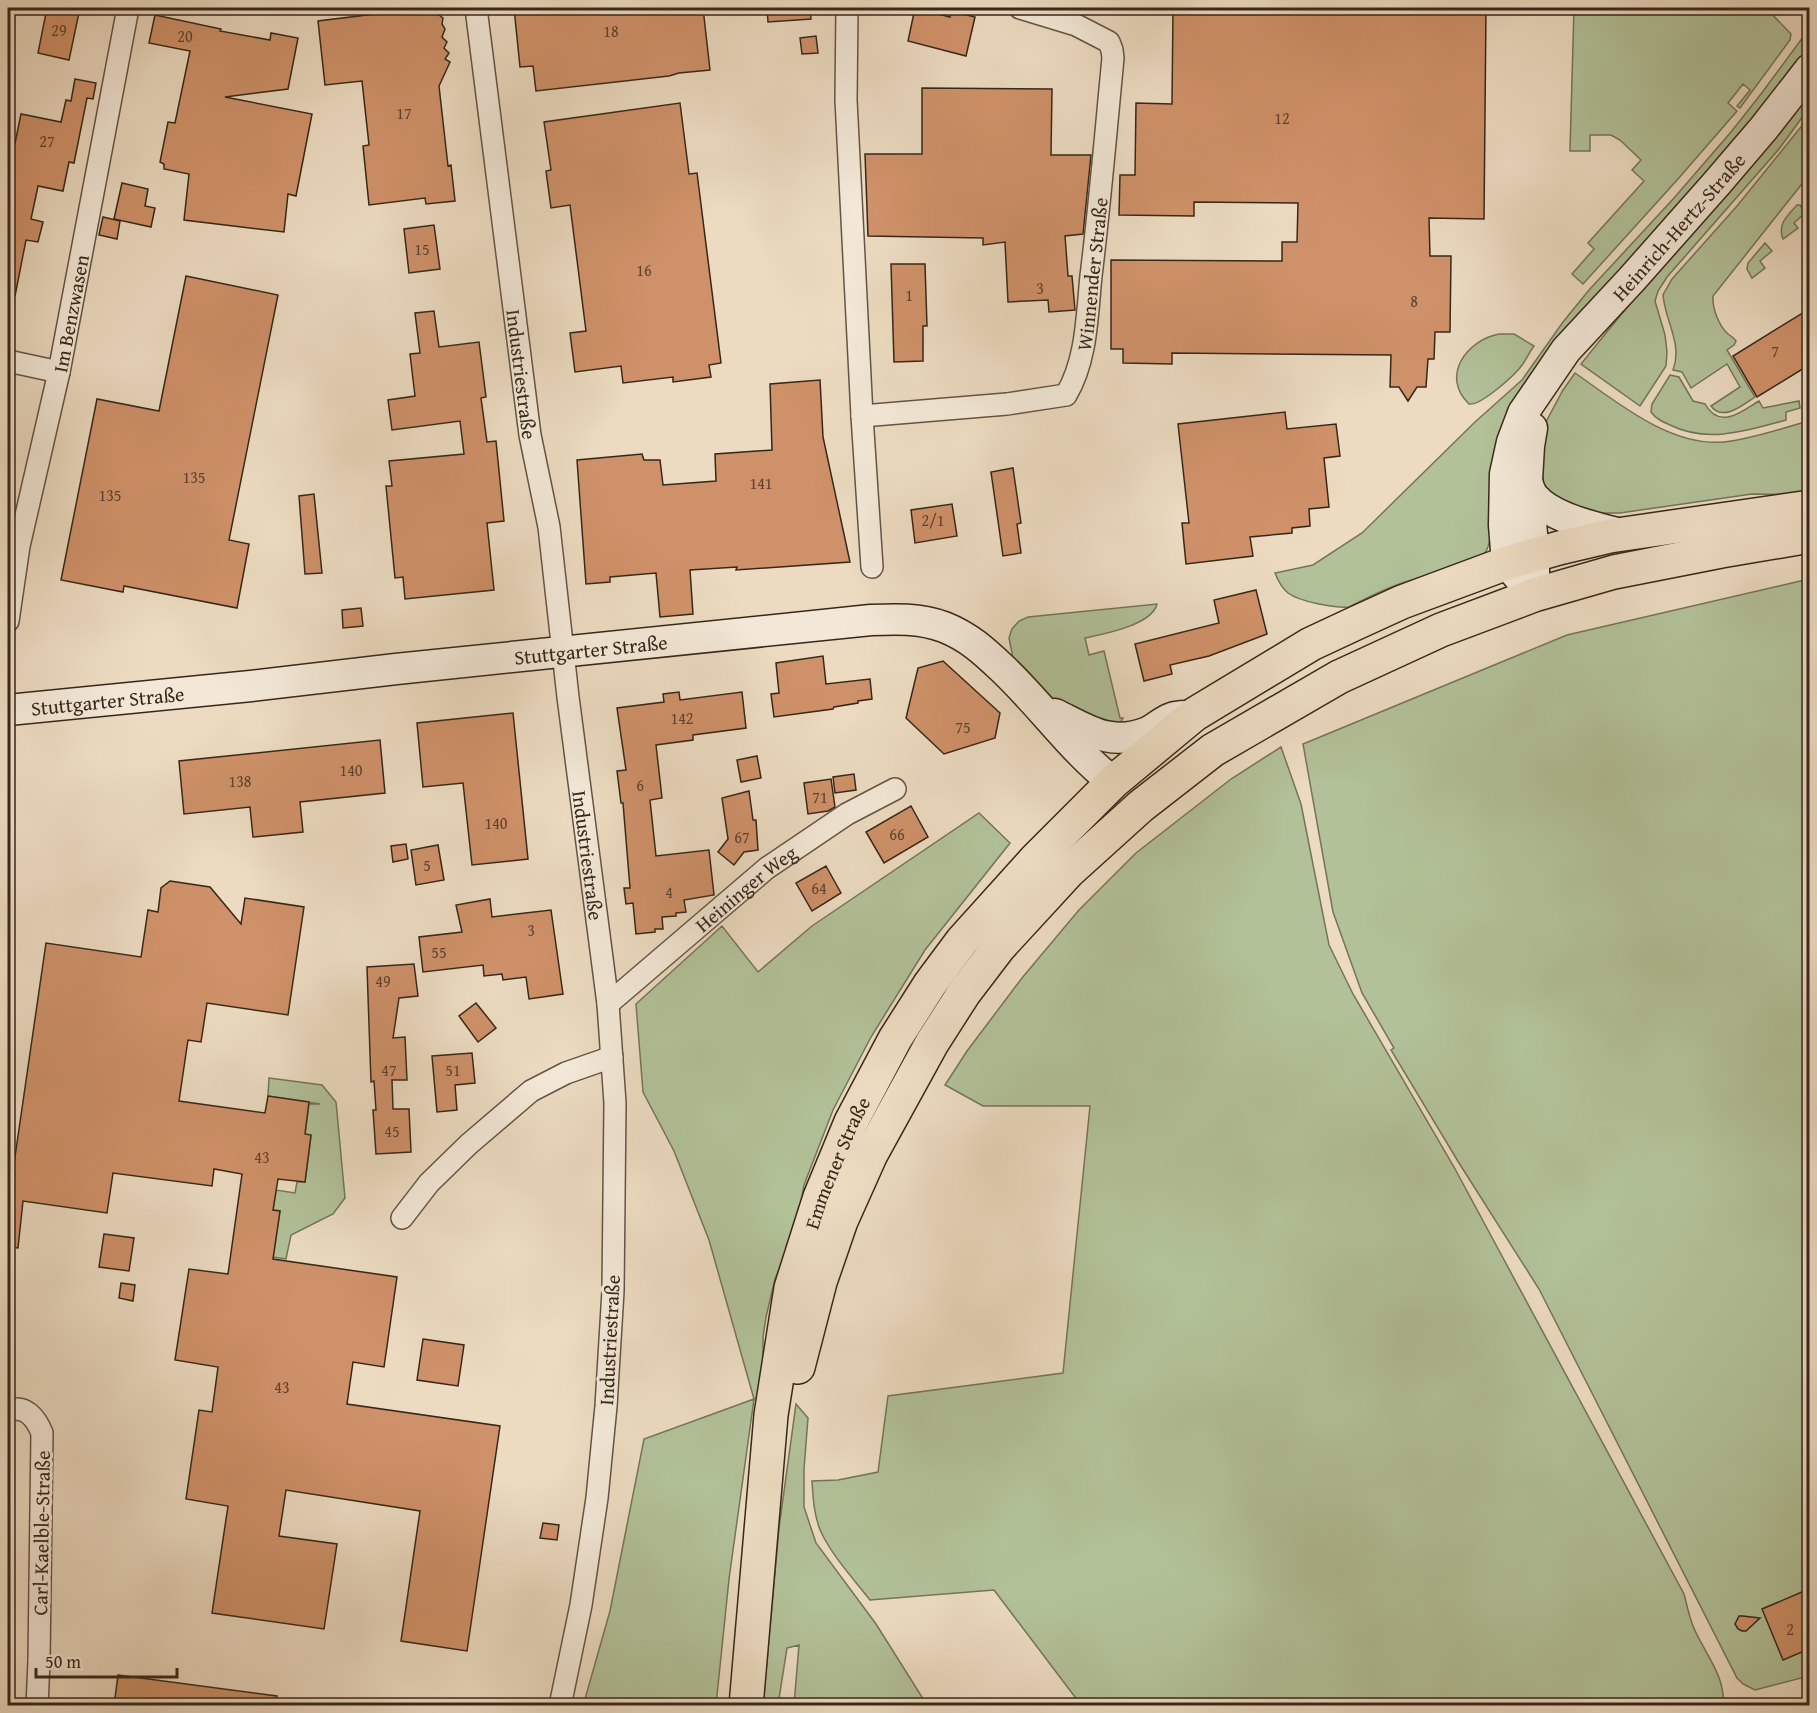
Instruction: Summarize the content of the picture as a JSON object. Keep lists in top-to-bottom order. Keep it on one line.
{"streets":{"main road":["Emmener Straße"],"street":["Heinrich-Hertz-Straße","Winnender Straße","Im Benzwasen","Industriestraße","Stuttgarter Straße","Heininger Weg","Carl-Kaelble-Straße"]},"crossings":[["Heinrich-Hertz-Straße","Emmener Straße"],["Industriestraße","Stuttgarter Straße"],["Industriestraße","Heininger Weg"],["Stuttgarter Straße","Emmener Straße"]],"house_numbers":["29","18","20","17","12","27","15","16","3","1","8","7","135","141","135","2/1","142","75","140","138","6","71","140","66","67","5","64","4","3","55","49","47","51","45","43","43","2"],"scale_bar":"50 m"}
